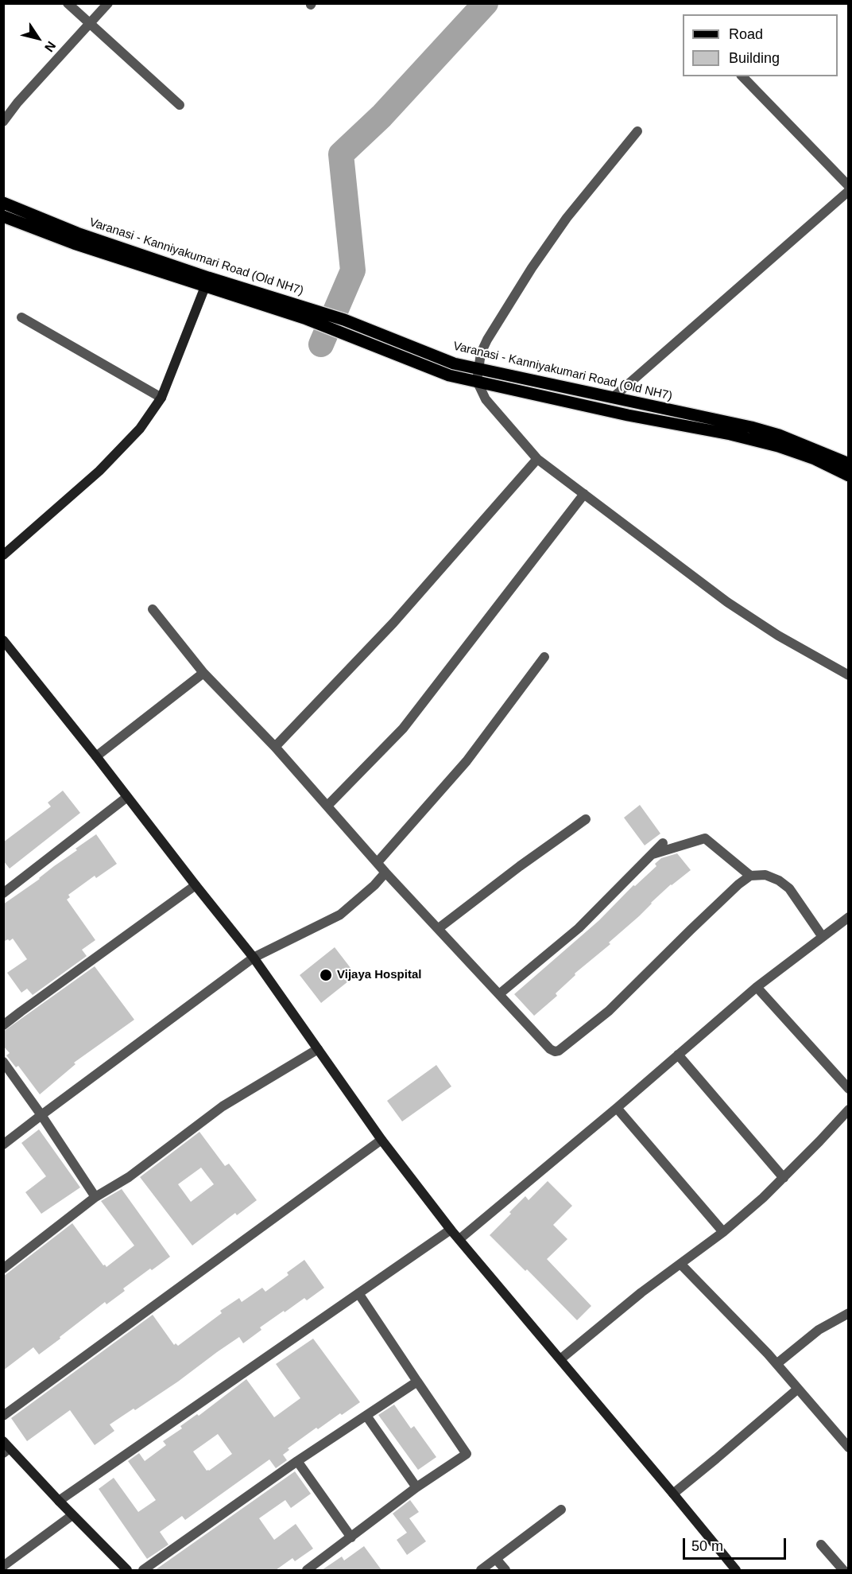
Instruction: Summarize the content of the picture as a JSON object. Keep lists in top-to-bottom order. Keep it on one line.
{"streets":{"main road":["Varanasi - Kanniyakumari Road (Old NH7)"]},"places":["Vijaya Hospital"],"legend":["Road","Building"],"scale_bar":"50 m","north":"bottom right"}
